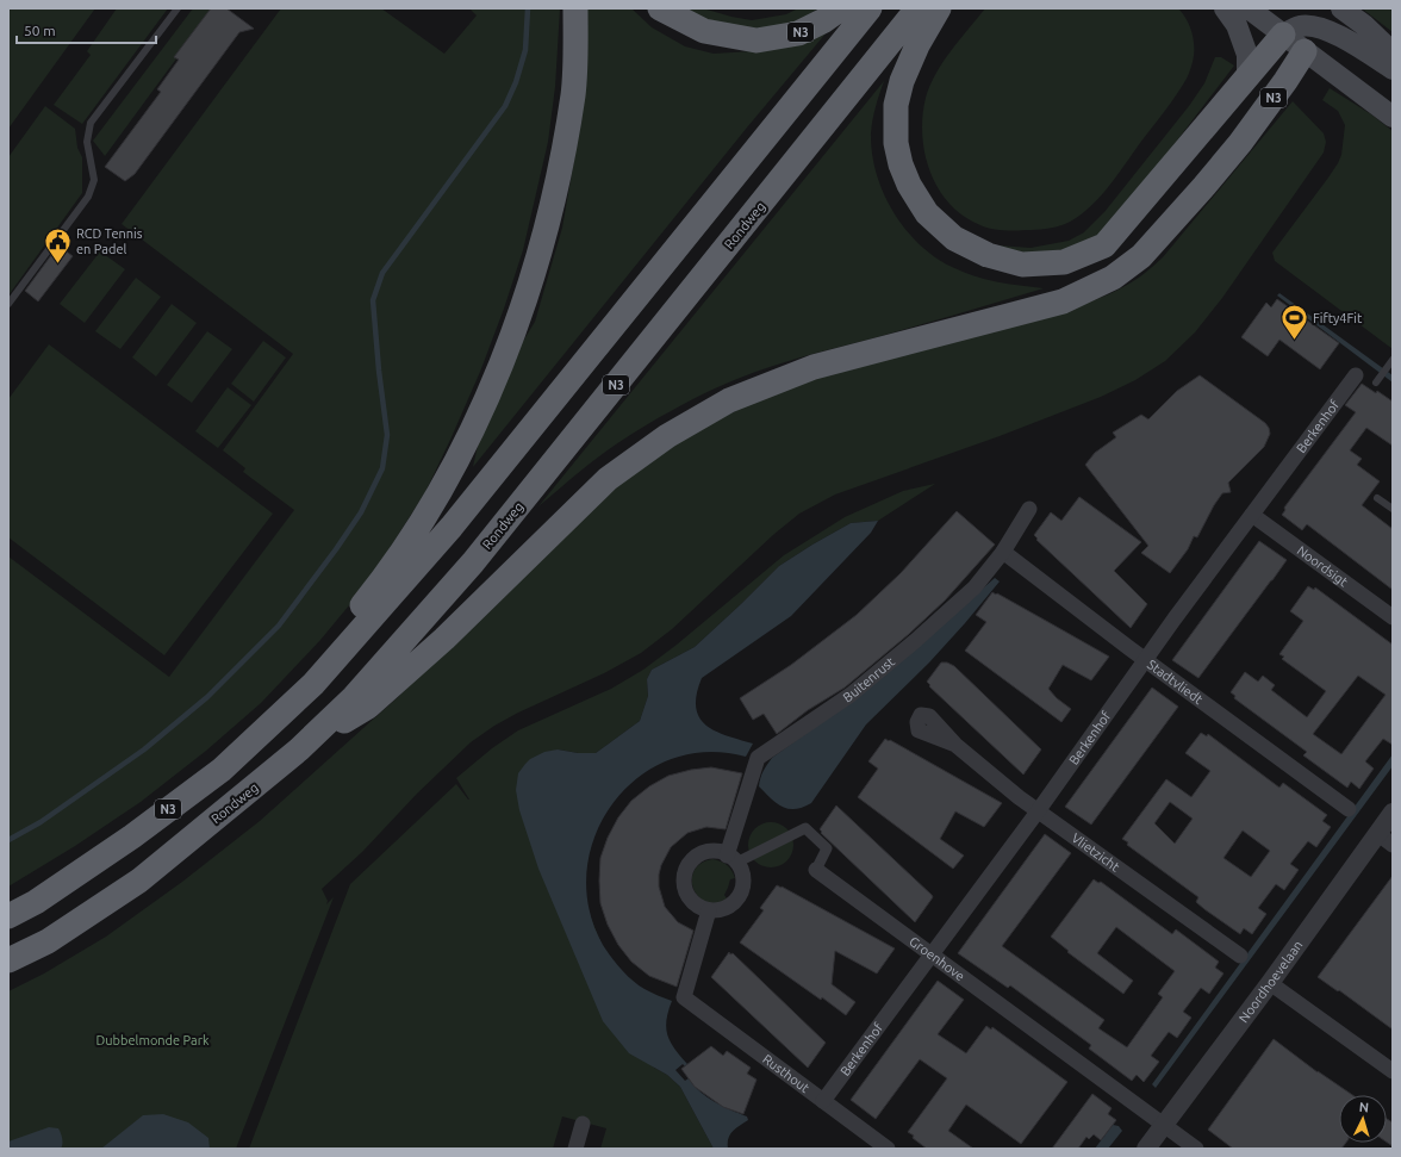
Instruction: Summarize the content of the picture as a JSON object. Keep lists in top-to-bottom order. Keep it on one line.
{"streets":{"highway":["N3","Rondweg"],"street":["Berkenhof","Noordsigt","Buitenrust","Stadtvliedt","Vlietzicht","Groenhove","Noordhoevelaan","Rusthout"]},"crossings":[["N3","Rondweg"],["Berkenhof","Noordsigt"],["Berkenhof","Stadtvliedt"],["Berkenhof","Vlietzicht"],["Berkenhof","Groenhove"],["Berkenhof","Rusthout"],["Buitenrust","Stadtvliedt"],["Buitenrust","Groenhove"],["Buitenrust","Rusthout"],["Groenhove","Noordhoevelaan"],["Groenhove","Rusthout"]],"parks":["Dubbelmonde Park"],"places":{"public building":["RCD Tennis en Padel"],"sports":["Fifty4Fit"]},"scale_bar":"50 m","north":"top"}
